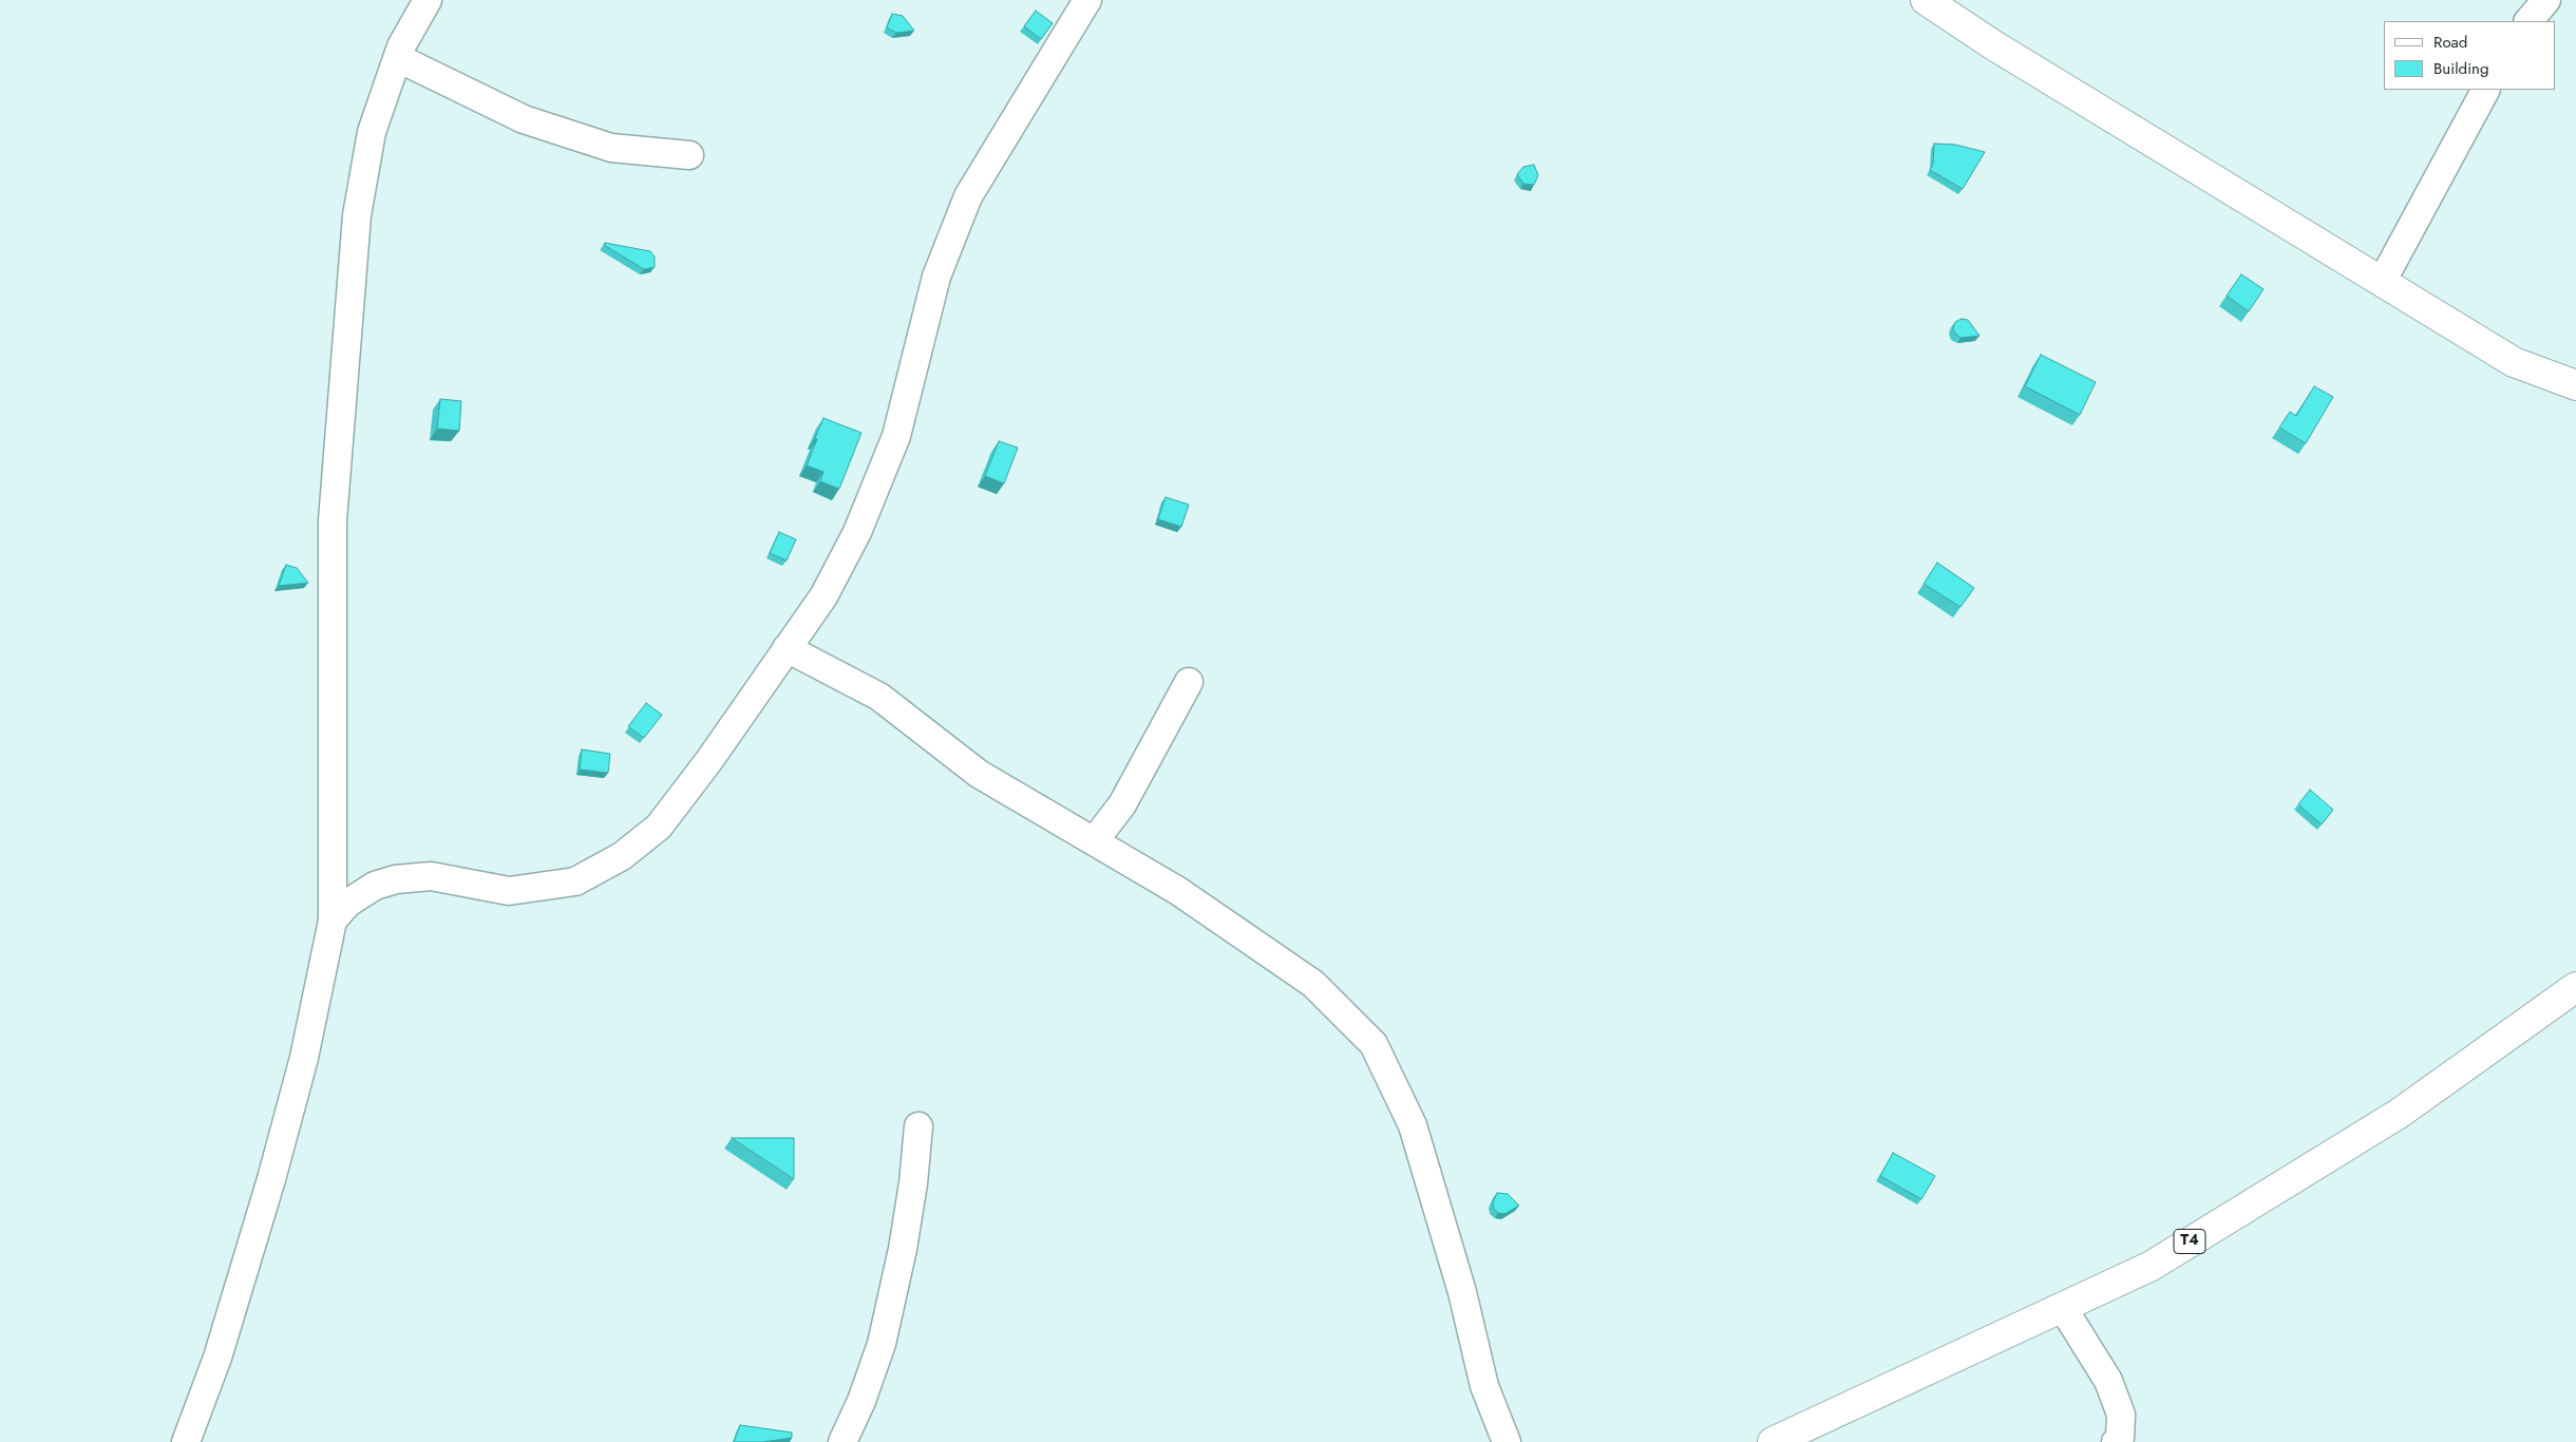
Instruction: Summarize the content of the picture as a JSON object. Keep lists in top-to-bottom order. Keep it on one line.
{"streets":{"main road":["T4"]},"legend":["Road","Building"]}
